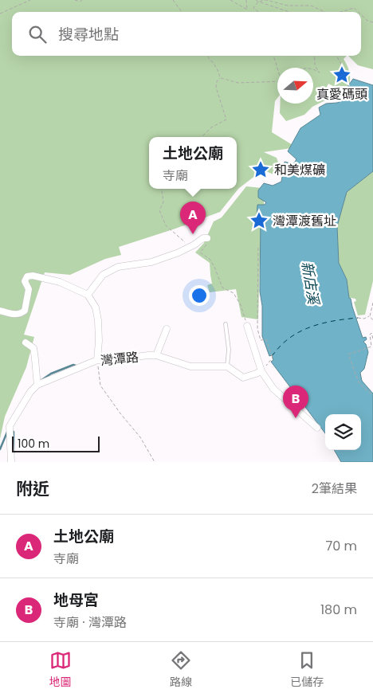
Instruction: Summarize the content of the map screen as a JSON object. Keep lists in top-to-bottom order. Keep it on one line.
{"streets":{"street":["灣潭路"]},"water":["新店溪"],"places":{"place":["真愛碼頭","和美煤礦","灣潭渡舊址"]},"scale_bar":"100 m","north":"right","page":{"search":"搜尋地點","popup":["土地公廟","寺廟"],"pins":["A","B"],"scale":"100 m","heading":["附近","2筆結果"],"list":[{"mark":"A","name":"土地公廟","note":"寺廟","value":"70 m"},{"mark":"B","name":"地母宮","note":"寺廟 · 灣潭路","value":"180 m"}],"nav":["地圖","路線","已儲存"]}}
